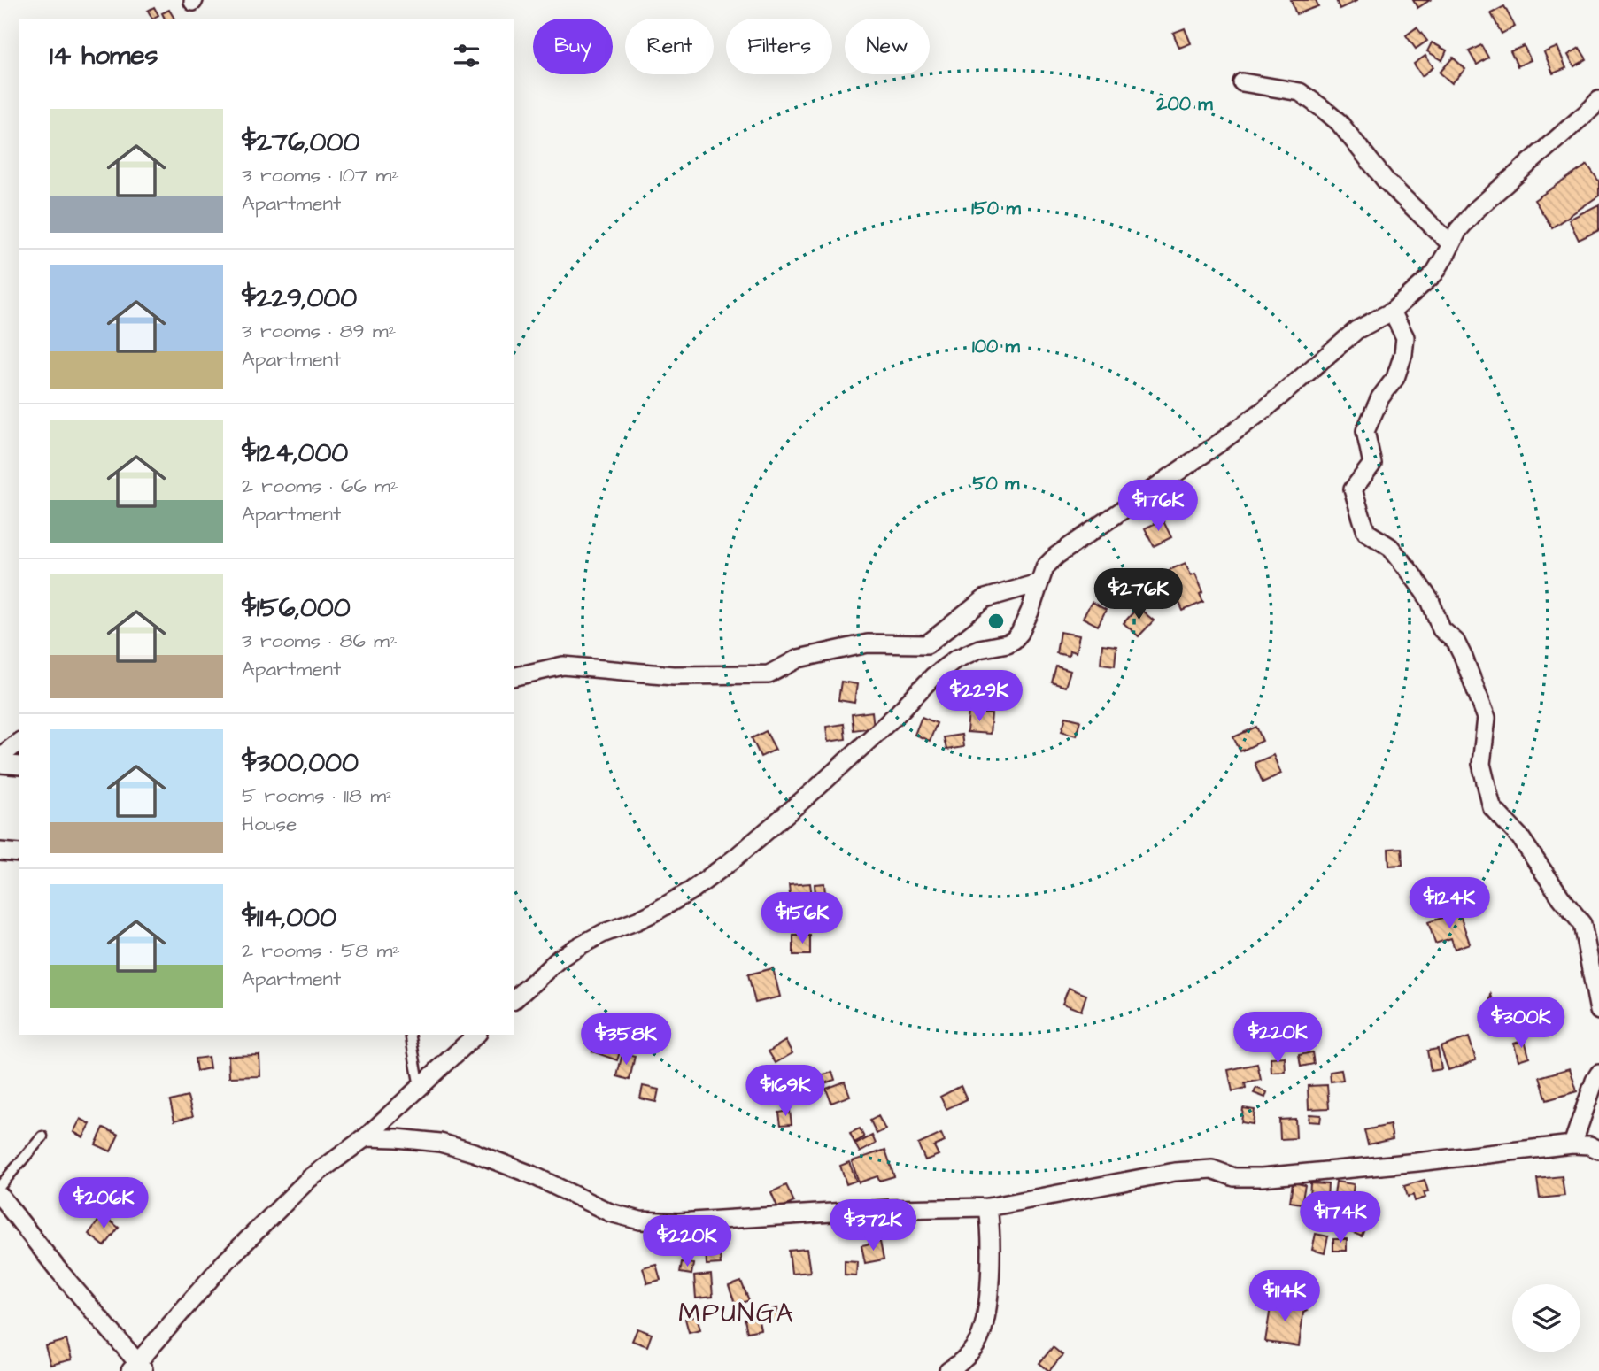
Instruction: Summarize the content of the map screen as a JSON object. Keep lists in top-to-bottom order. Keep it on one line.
{"districts":["MPUNGA"],"page":{"chip":["Buy","Rent","Filters","New"],"heading":"14 homes","list":[{"name":"$276,000","note":"3 rooms · 107 m² · Apartment"},{"name":"$229,000","note":"3 rooms · 89 m² · Apartment"},{"name":"$124,000","note":"2 rooms · 66 m² · Apartment"},{"name":"$156,000","note":"3 rooms · 86 m² · Apartment"},{"name":"$300,000","note":"5 rooms · 118 m² · House"},{"name":"$114,000","note":"2 rooms · 58 m² · Apartment"}],"price":["$176K","$276K","$229K","$124K","$156K","$300K","$220K","$358K","$169K","$206K","$174K","$372K","$220K","$114K"]},"rings":["200 m","150 m","100 m","50 m"]}
